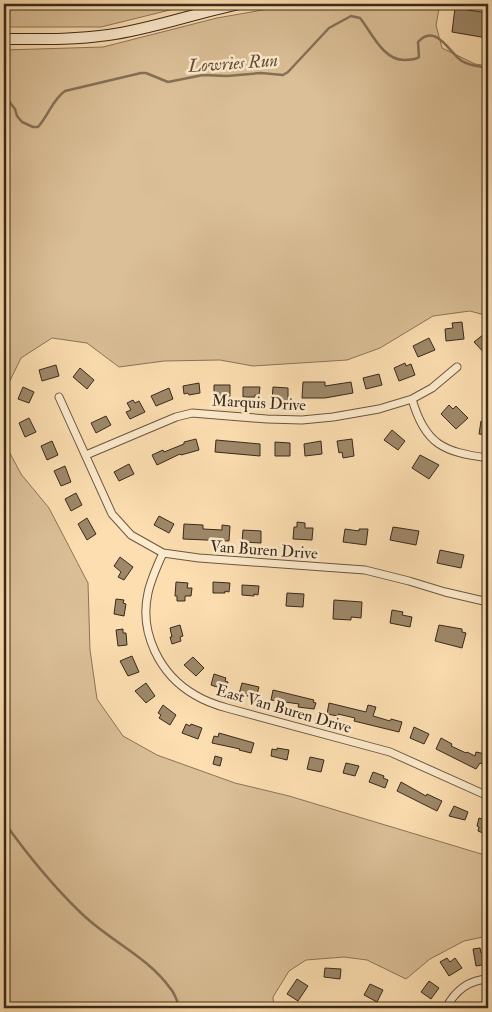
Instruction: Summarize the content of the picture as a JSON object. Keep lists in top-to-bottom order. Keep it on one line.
{"streets":{"street":["Marquis Drive","Van Buren Drive","East Van Buren Drive"]},"crossings":[["Marquis Drive","Van Buren Drive"],["Van Buren Drive","East Van Buren Drive"]],"water":["Lowries Run"]}
